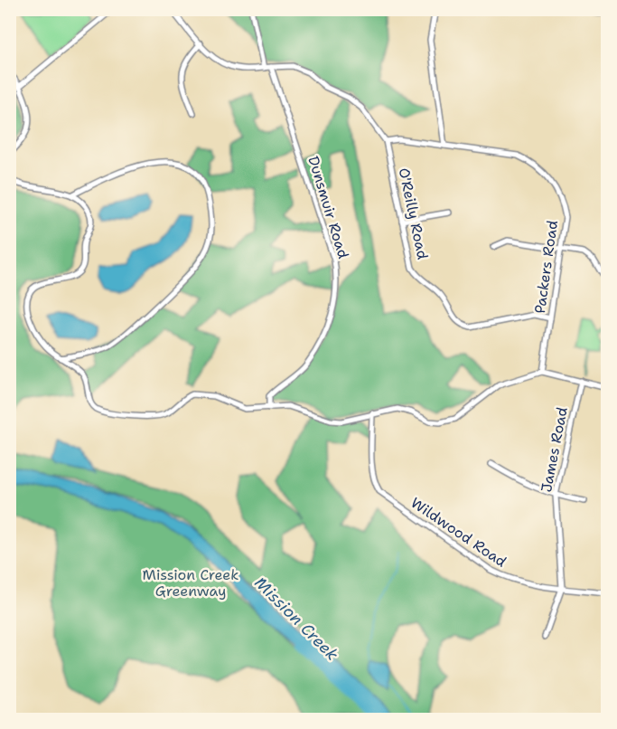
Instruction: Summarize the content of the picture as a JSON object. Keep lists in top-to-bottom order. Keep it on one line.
{"streets":{"street":["Dunsmuir Road","O'Reilly Road","Packers Road","James Road","Wildwood Road"]},"crossings":[["Dunsmuir Road","O'Reilly Road"],["O'Reilly Road","Packers Road"],["James Road","Wildwood Road"]],"water":["Mission Creek"],"parks":["Mission Creek Greenway"]}
